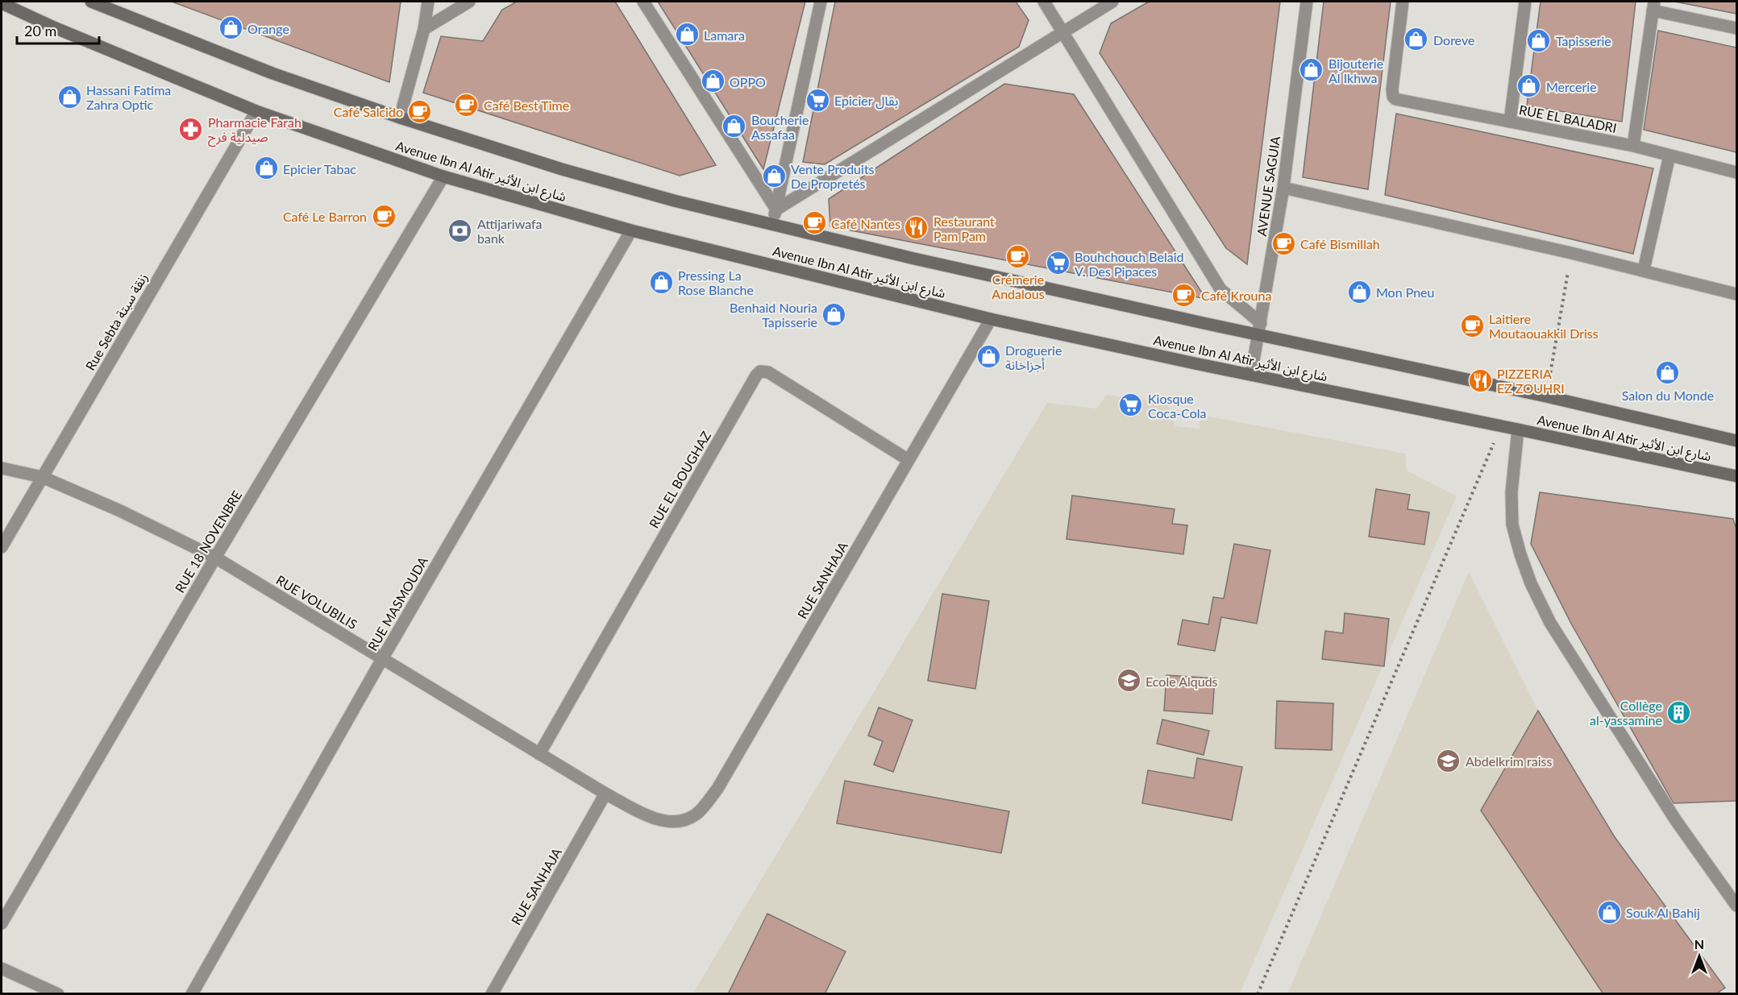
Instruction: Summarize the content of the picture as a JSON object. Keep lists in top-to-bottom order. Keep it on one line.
{"streets":{"street":["RUE EL BALADRI","Avenue Ibn Al Atir شارع ابن الأثير","AVENUE SAGUIA","Rue Sebta زنقة سبتة","RUE EL BOUGHAZ","RUE 18 NOVENBRE","RUE SANHAJA","RUE VOLUBILIS","RUE MASMOUDA"]},"crossings":[["Avenue Ibn Al Atir شارع ابن الأثير","AVENUE SAGUIA"],["Avenue Ibn Al Atir شارع ابن الأثير","Rue Sebta زنقة سبتة"],["Avenue Ibn Al Atir شارع ابن الأثير","RUE 18 NOVENBRE"],["Avenue Ibn Al Atir شارع ابن الأثير","RUE SANHAJA"],["Avenue Ibn Al Atir شارع ابن الأثير","RUE MASMOUDA"],["Rue Sebta زنقة سبتة","RUE VOLUBILIS"],["RUE EL BOUGHAZ","RUE SANHAJA"],["RUE EL BOUGHAZ","RUE VOLUBILIS"],["RUE 18 NOVENBRE","RUE VOLUBILIS"],["RUE SANHAJA","RUE VOLUBILIS"],["RUE VOLUBILIS","RUE MASMOUDA"]],"places":{"shop":["Orange","Lamara","Doreve","Tapisserie","Bijouterie Al Ikhwa","OPPO","Mercerie","Hassani Fatima Zahra Optic","Boucherie Assafaa","Epicier Tabac","Vente Produits De Propretés","Pressing La Rose Blanche","Mon Pneu","Benhaid Nouria Tapisserie","Droguerie أجزاخانة","Salon du Monde","Souk Al Bahij"],"supermarket":["Epicier بقال","Bouhchouch Belaid V. Des Pipaces","Kiosque Coca-Cola"],"cafe":["Café Best Time","Café Salcido","Café Le Barron","Café Nantes","Café Bismillah","Crémerie Andalous","Café Krouna","Laitiere Moutaouakkil Driss"],"pharmacy":["Pharmacie Farah صيدلية فرح"],"restaurant":["Restaurant Pam Pam","PIZZERIA EZ ZOUHRI"],"bank":["Attijariwafa bank"],"school or university":["Ecole Alquds","Abdelkrim raiss"],"building":["Collège al-yassamine"]},"scale_bar":"20 m","north":"top"}
